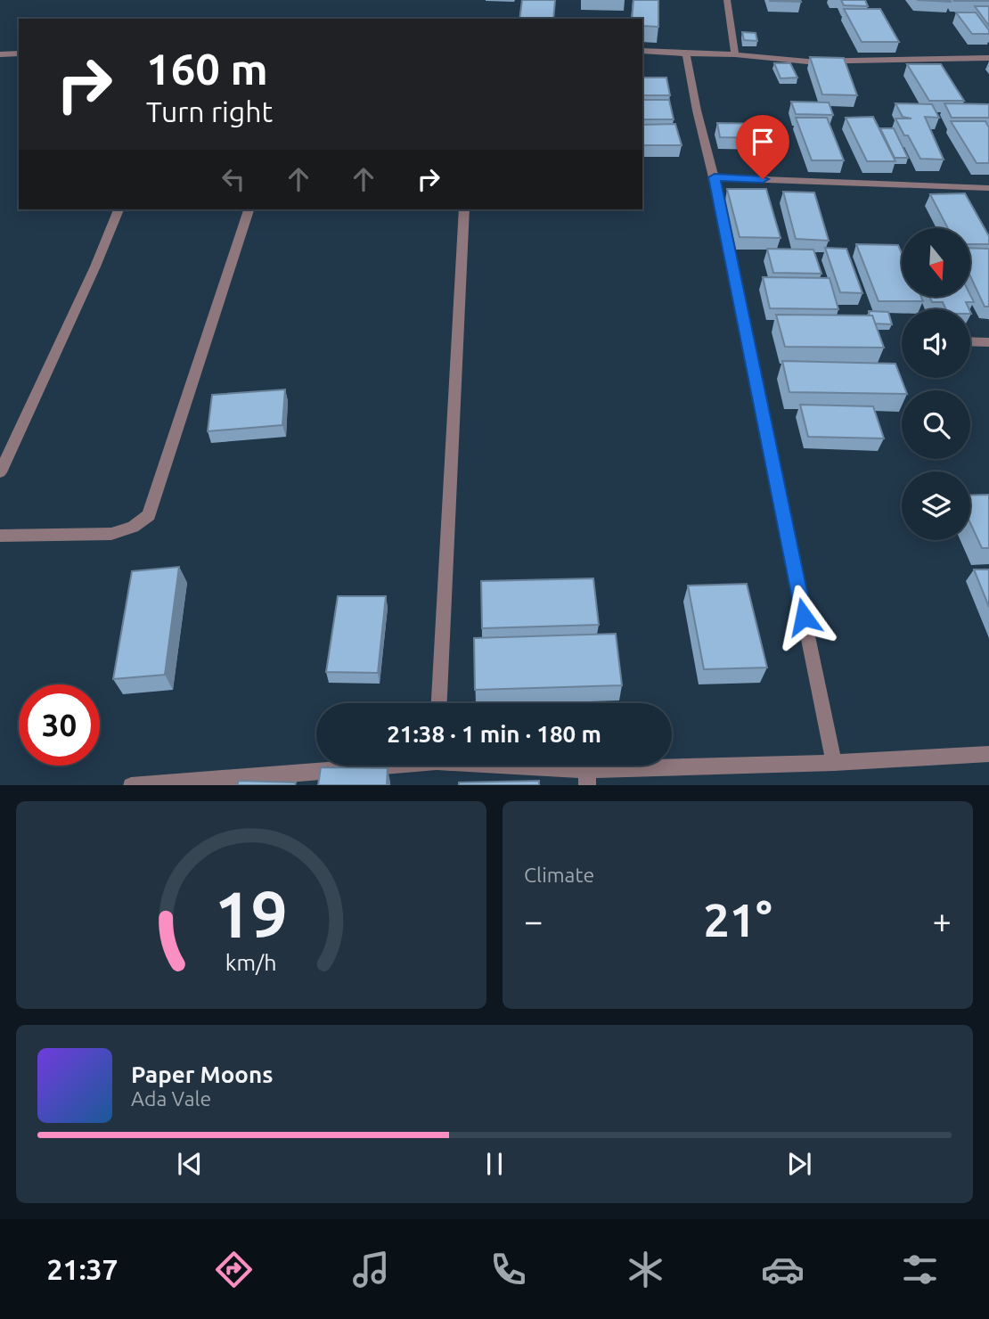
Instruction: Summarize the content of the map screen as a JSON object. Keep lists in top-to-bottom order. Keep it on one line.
{"north":"bottom","page":{"turn":["160 m","Turn right"],"limit":"30","trip":"21:38 · 1 min · 180 m","tile":"Climate","heat":["−","21°","+"],"song":["Paper Moons","Ada Vale"],"tabs":"21:37","gauge":["19","km/h"]}}
